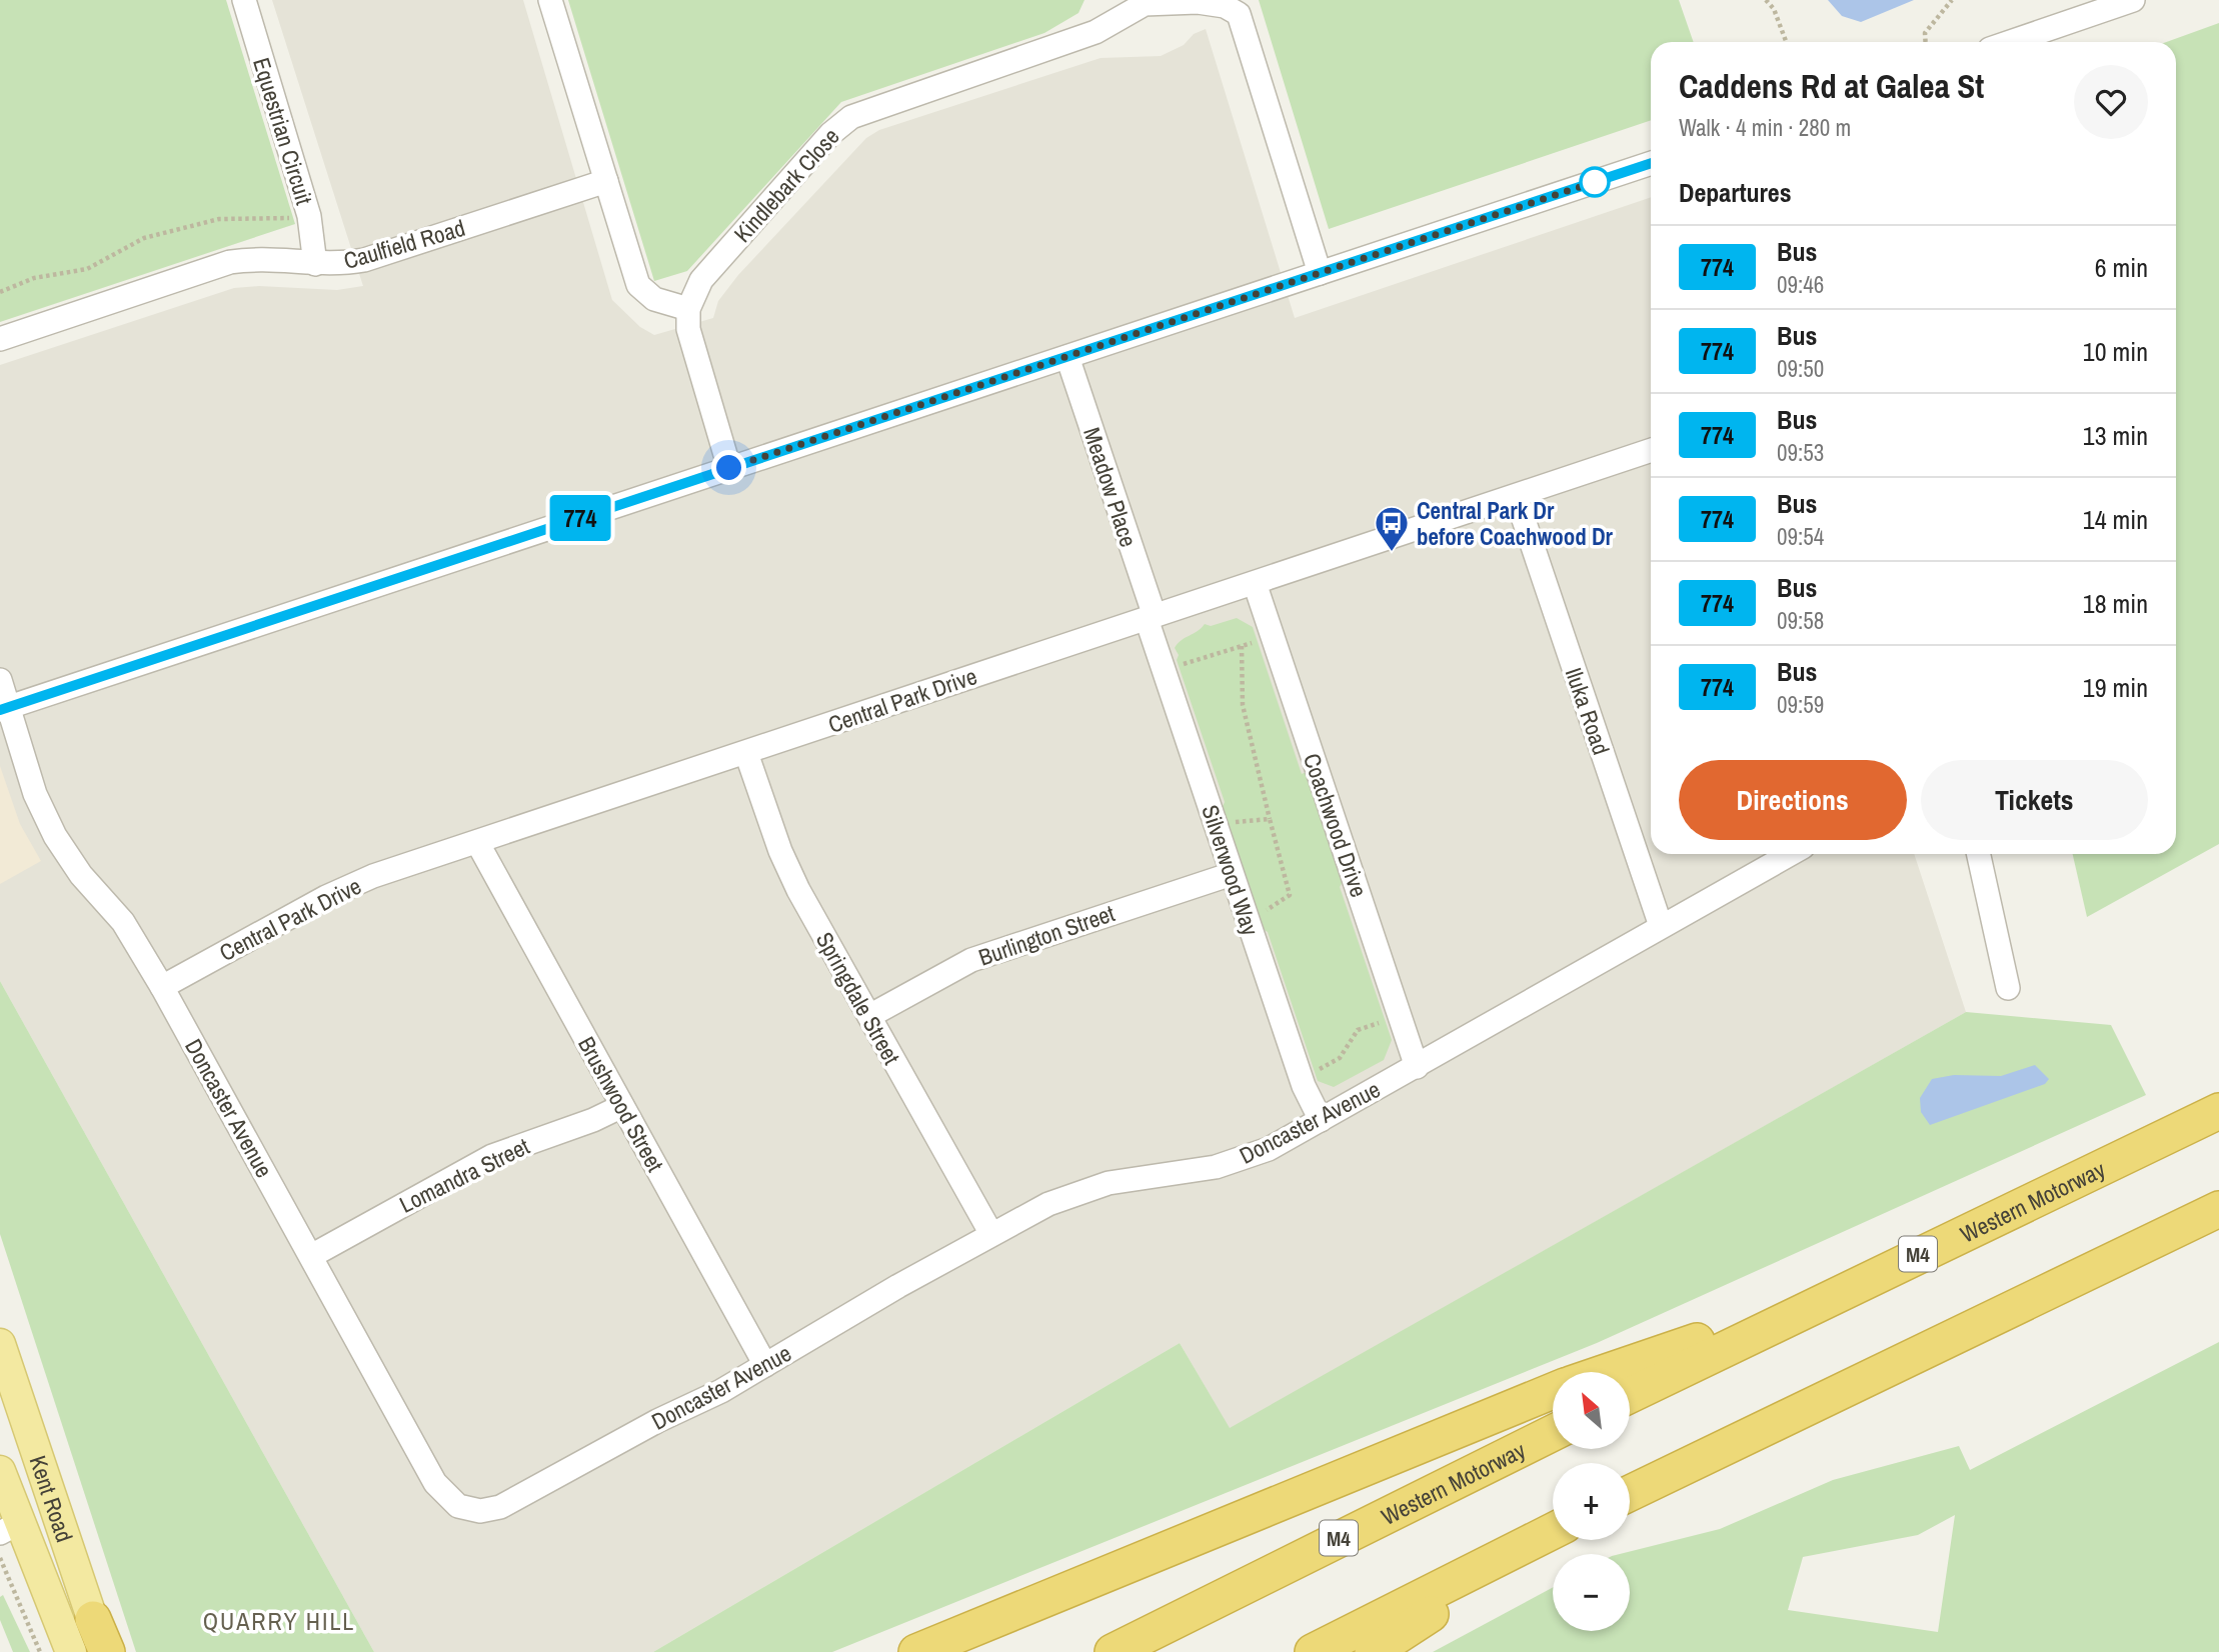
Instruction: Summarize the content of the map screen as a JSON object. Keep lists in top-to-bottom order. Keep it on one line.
{"streets":{"highway":["Western Motorway","M4"],"main road":["Kent Road"],"street":["Equestrian Circuit","Kindlebark Close","Caulfield Road","Meadow Place","Central Park Drive","Iluka Road","Coachwood Drive","Silverwood Way","Burlington Street","Springdale Street","Brushwood Street","Doncaster Avenue","Lomandra Street"]},"crossings":[["Equestrian Circuit","Caulfield Road"],["Meadow Place","Central Park Drive"],["Meadow Place","Silverwood Way"],["Central Park Drive","Iluka Road"],["Central Park Drive","Coachwood Drive"],["Central Park Drive","Silverwood Way"],["Central Park Drive","Springdale Street"],["Central Park Drive","Brushwood Street"],["Central Park Drive","Doncaster Avenue"],["Iluka Road","Doncaster Avenue"],["Coachwood Drive","Doncaster Avenue"],["Silverwood Way","Burlington Street"],["Silverwood Way","Doncaster Avenue"],["Burlington Street","Springdale Street"],["Springdale Street","Doncaster Avenue"],["Brushwood Street","Doncaster Avenue"],["Brushwood Street","Lomandra Street"],["Doncaster Avenue","Lomandra Street"]],"districts":["QUARRY HILL"],"places":{"bus stop":["Central Park Dr before Coachwood Dr"]},"lines":["bus line 774"],"north":"top left","page":{"on_map":"774","heading":[["Caddens Rd at Galea St","Walk · 4 min · 280 m"],"Departures"],"list":[{"mark":"774","name":"Bus","note":"09:46","value":"6 min"},{"mark":"774","name":"Bus","note":"09:50","value":"10 min"},{"mark":"774","name":"Bus","note":"09:53","value":"13 min"},{"mark":"774","name":"Bus","note":"09:54","value":"14 min"},{"mark":"774","name":"Bus","note":"09:58","value":"18 min"},{"mark":"774","name":"Bus","note":"09:59","value":"19 min"}],"buttons":["Directions","Tickets"],"map_buttons":["+","−"]}}
